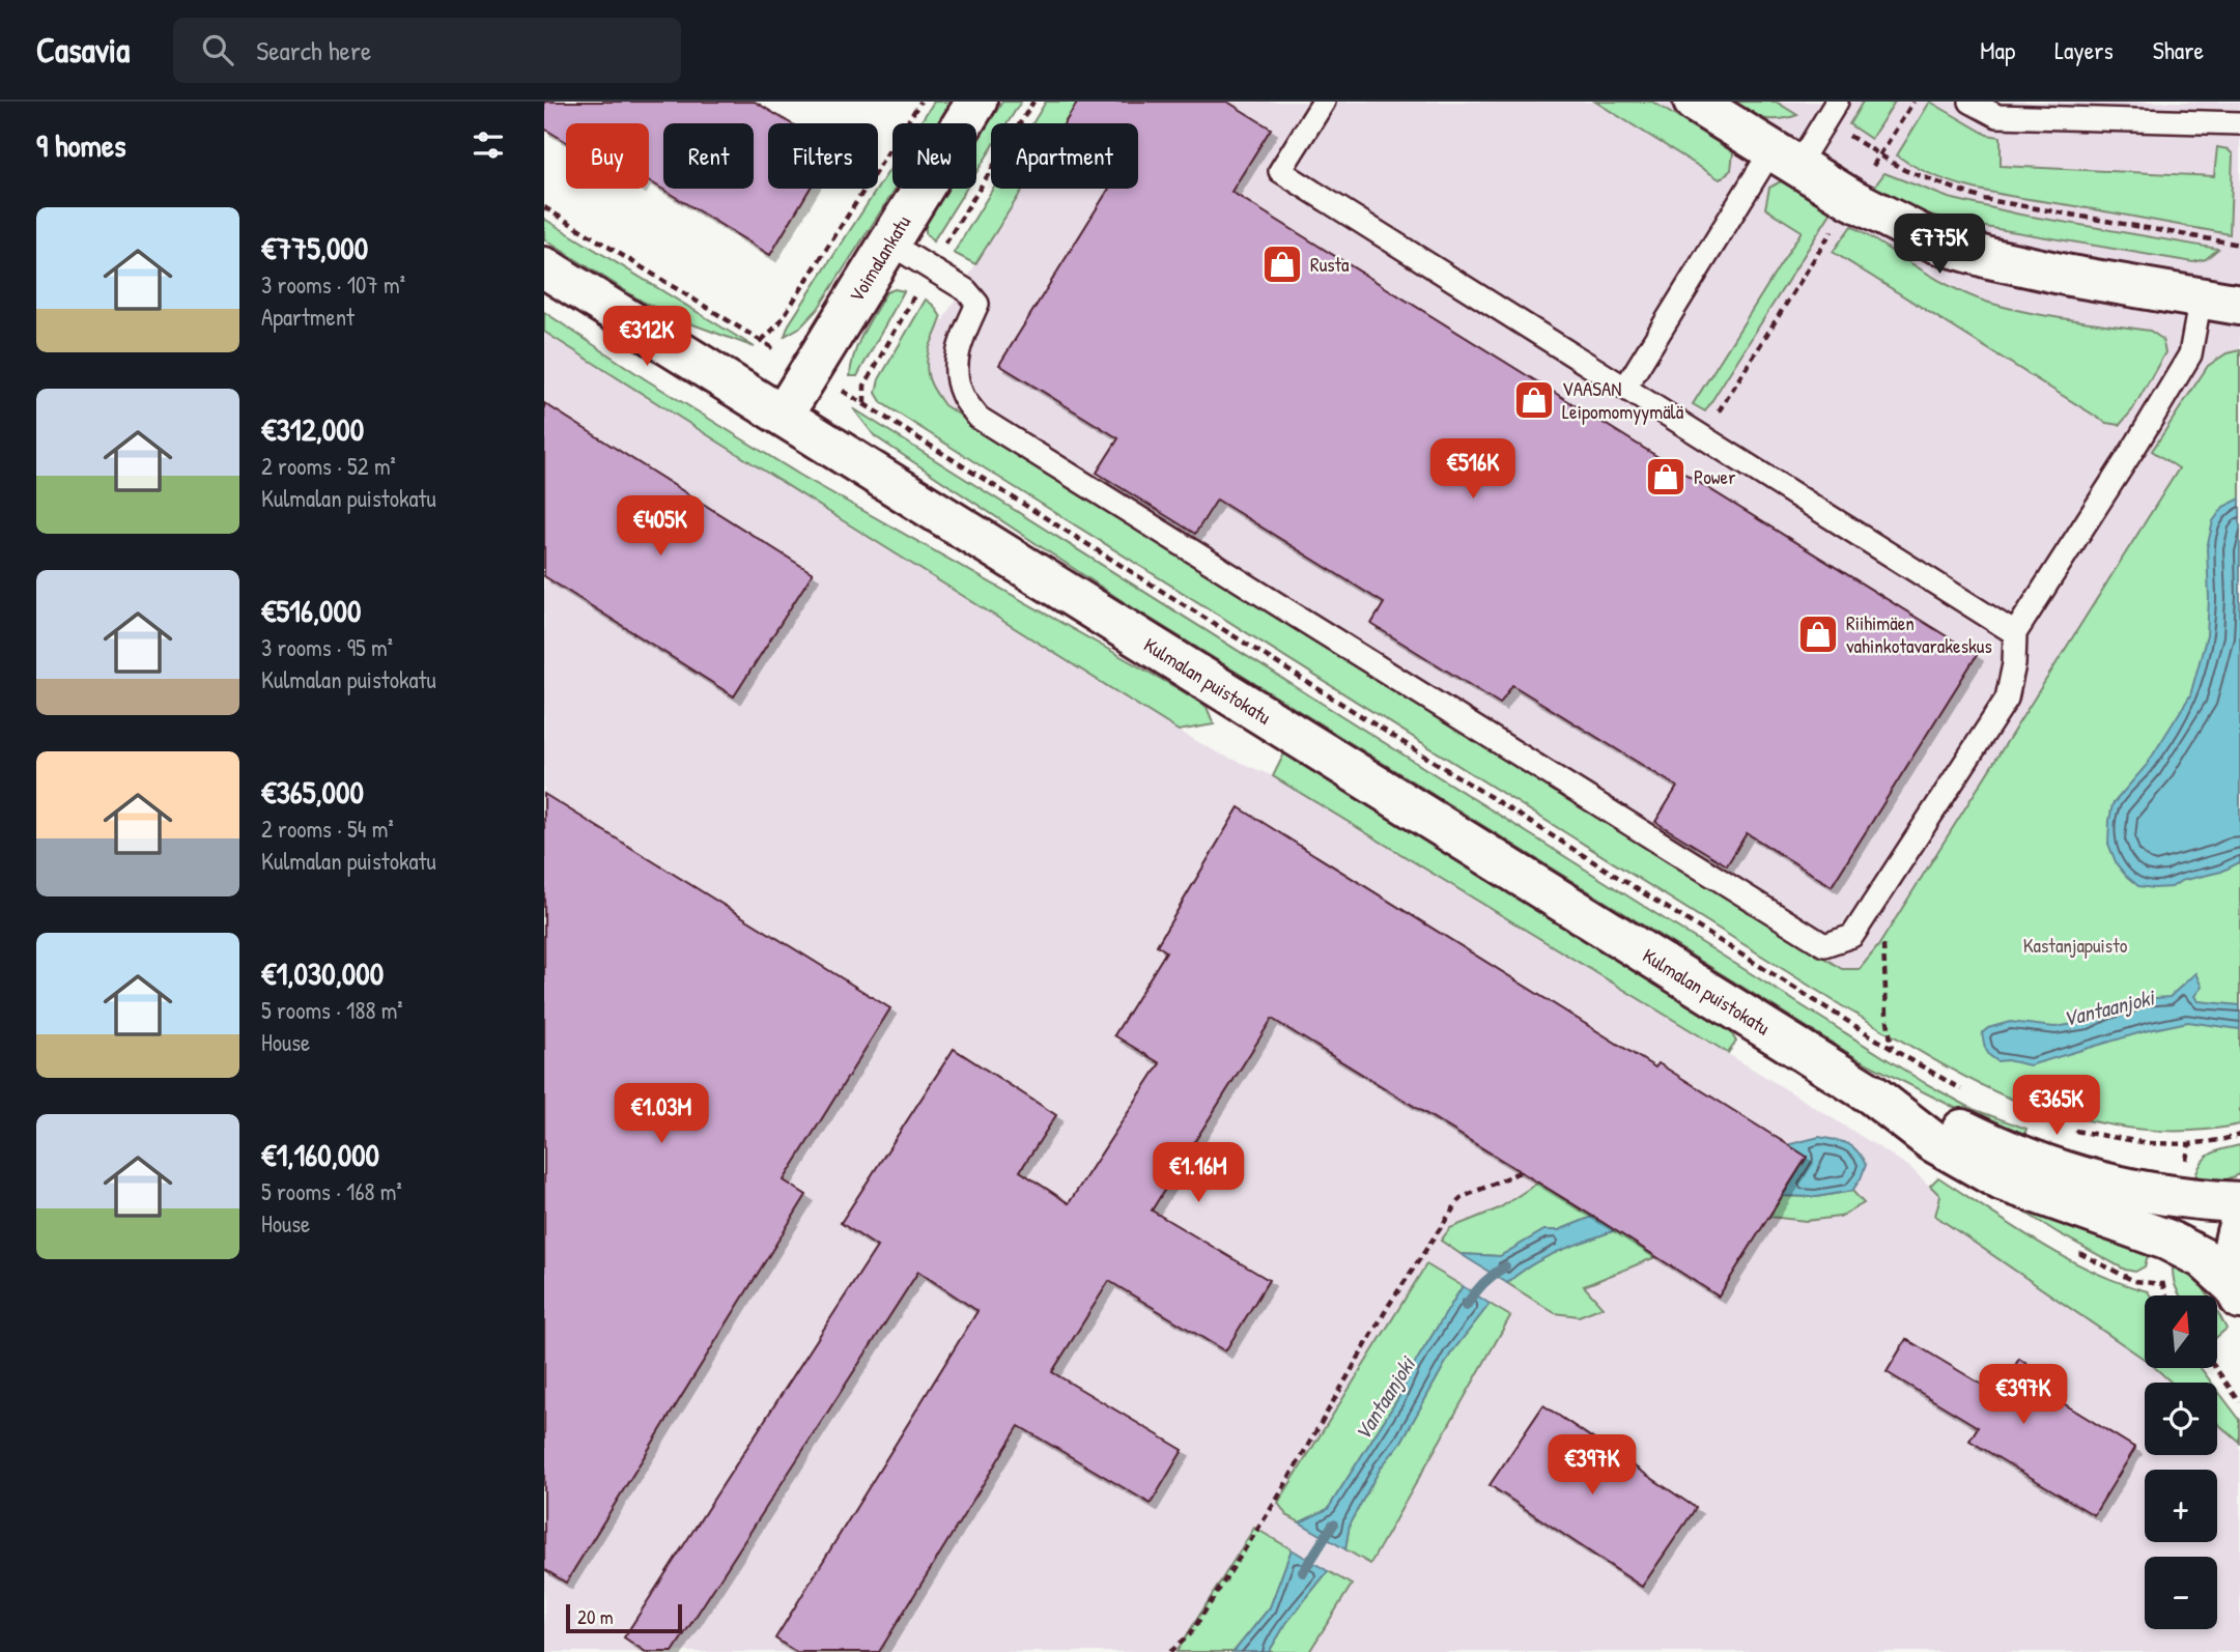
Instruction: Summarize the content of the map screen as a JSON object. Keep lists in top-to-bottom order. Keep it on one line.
{"streets":{"street":["Voimalankatu","Kulmalan puistokatu"]},"crossings":[["Voimalankatu","Kulmalan puistokatu"]],"water":["Vantaanjoki"],"parks":["Kastanjapuisto"],"places":{"shop":["Rusta","VAASAN Leipomomyymälä","Power","Riihimäen vahinkotavarakeskus"]},"scale_bar":"20 m","north":"top","page":{"header":"Casavia","search":"Search here","nav":["Map","Layers","Share"],"heading":"9 homes","chip":["Buy","Rent","Filters","New","Apartment"],"list":[{"name":"€775,000","note":"3 rooms · 107 m² · Apartment"},{"name":"€312,000","note":"2 rooms · 52 m² · Kulmalan puistokatu"},{"name":"€516,000","note":"3 rooms · 95 m² · Kulmalan puistokatu"},{"name":"€365,000","note":"2 rooms · 54 m² · Kulmalan puistokatu"},{"name":"€1,030,000","note":"5 rooms · 188 m² · House"},{"name":"€1,160,000","note":"5 rooms · 168 m² · House"}],"price":["€775K","€312K","€516K","€405K","€365K","€1.03M","€1.16M","€397K","€397K"],"map_buttons":["+","−"],"scale":"20 m"}}
